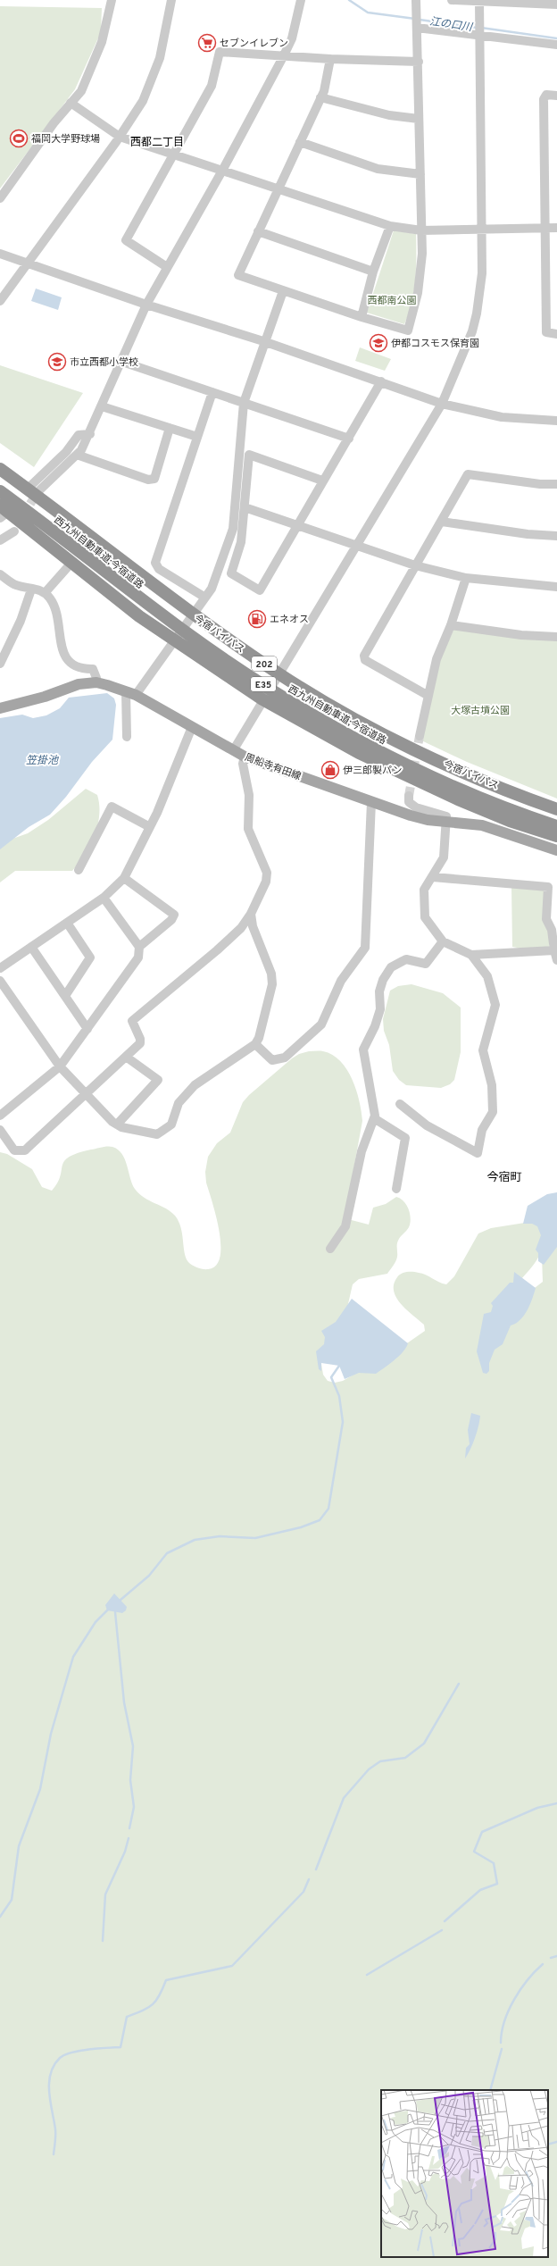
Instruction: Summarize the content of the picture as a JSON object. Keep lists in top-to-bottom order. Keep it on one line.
{"streets":{"highway":["西九州自動車道;今宿道路","今宿バイパス","202","E35"],"main road":["周船寺有田線"]},"districts":["西都二丁目","今宿町"],"water":["江の口川","笠掛池"],"parks":["西都南公園","大塚古墳公園"],"places":{"supermarket":["セブンイレブン"],"sports":["福岡大学野球場"],"school or university":["伊都コスモス保育園","市立西都小学校"],"fuel station":["エネオス"],"shop":["伊三郎製パン"]}}
